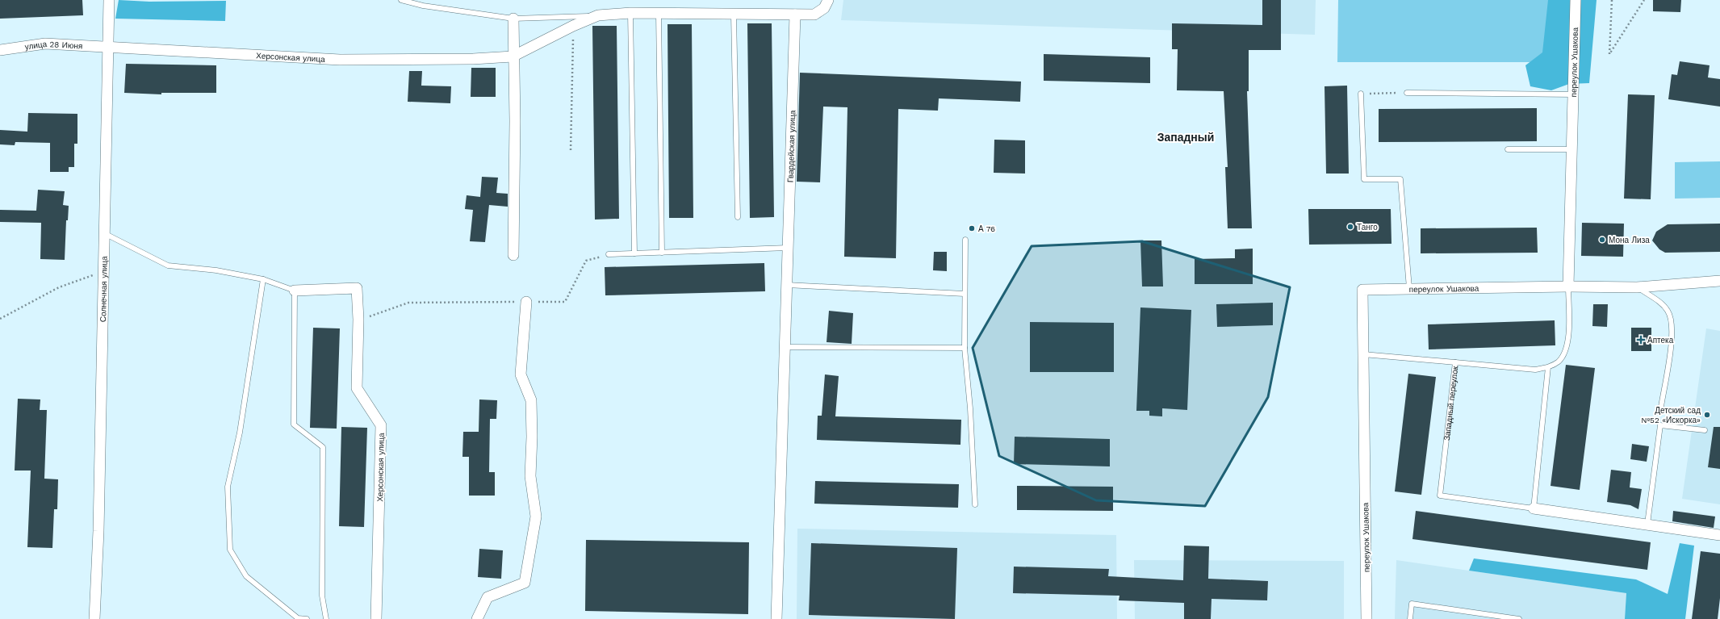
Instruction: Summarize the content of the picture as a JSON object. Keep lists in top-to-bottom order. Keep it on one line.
{"streets":{"street":["улица 28 Июня","Херсонская улица","переулок Ушакова","Гвардейская улица","Солнечная улица","Западный переулок"]},"crossings":[["улица 28 Июня","Херсонская улица"],["улица 28 Июня","Солнечная улица"],["Херсонская улица","Солнечная улица"],["переулок Ушакова","Западный переулок"]],"districts":["Западный"],"places":{"other":["Танго","А 76","Мона Лиза","Детский сад №52 «Искорка»"],"health":["Аптека"]}}
